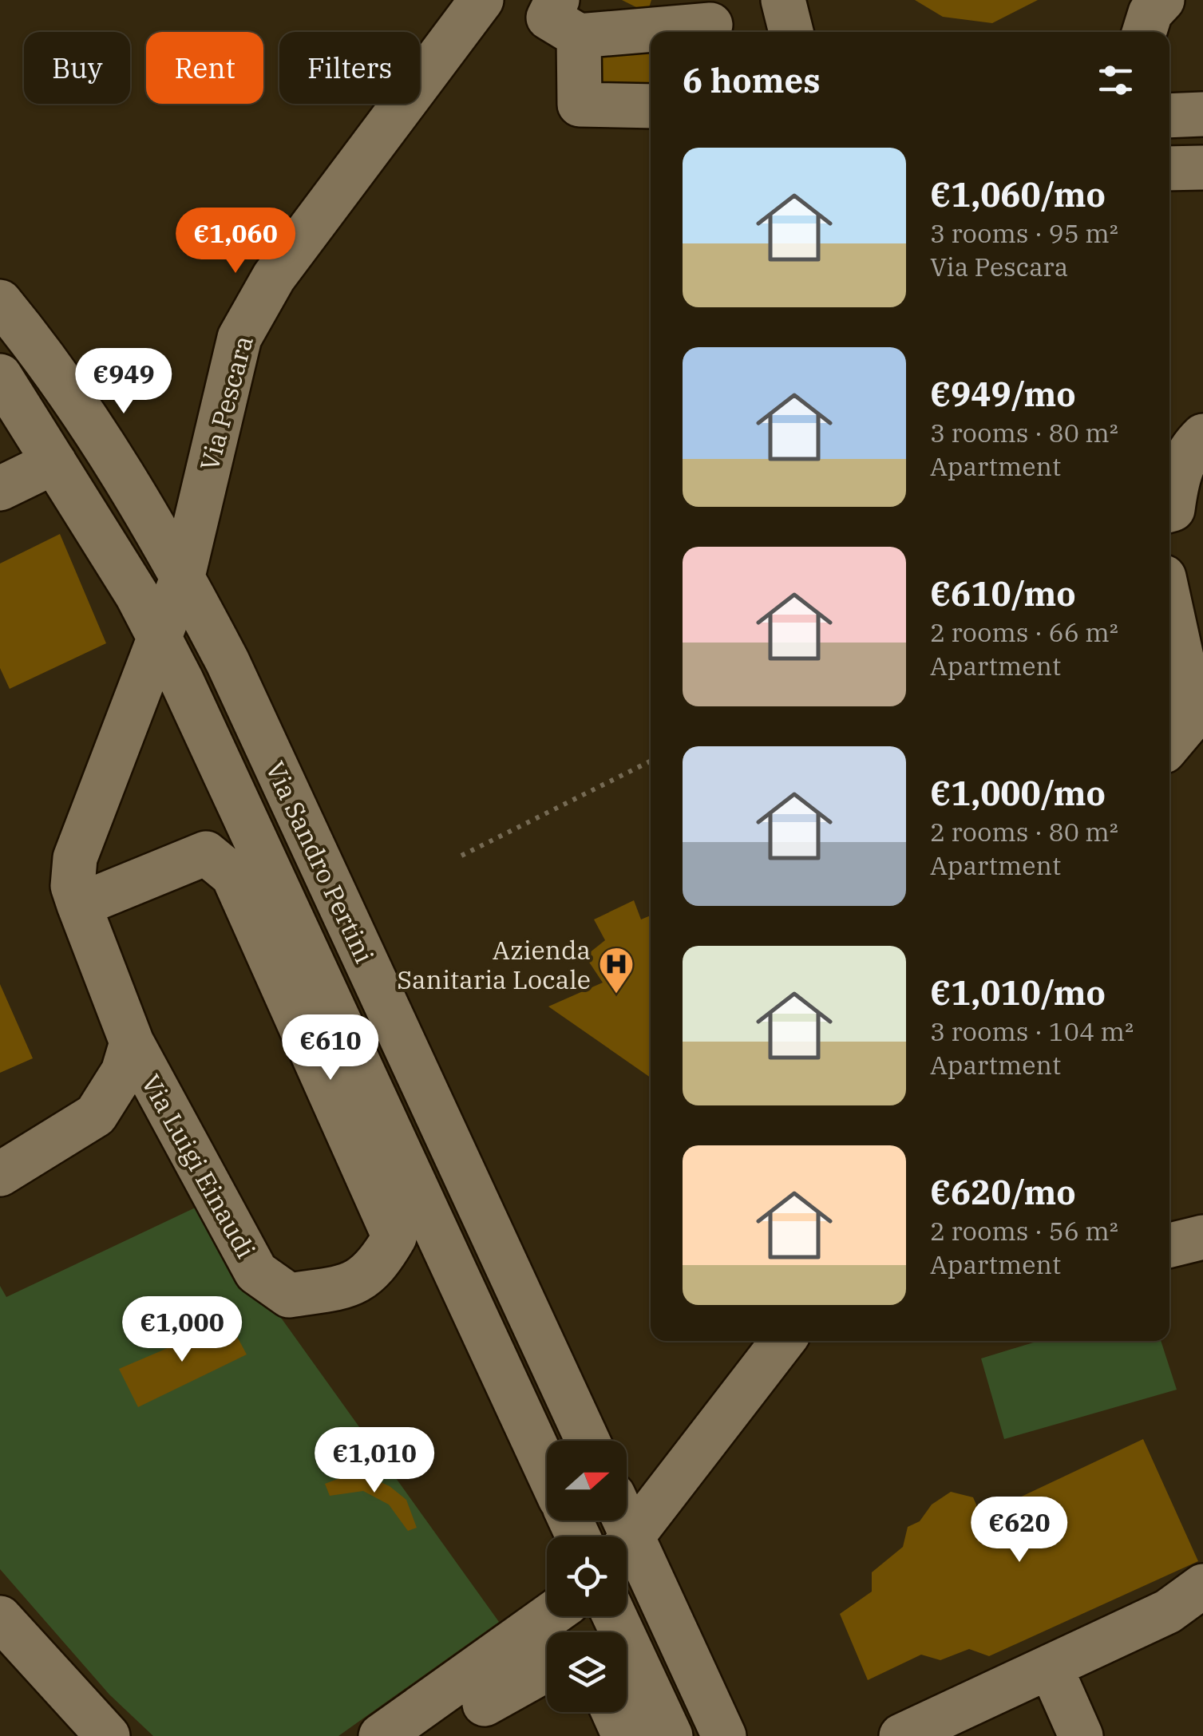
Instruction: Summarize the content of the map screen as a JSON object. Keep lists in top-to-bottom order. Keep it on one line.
{"streets":{"street":["Via Pescara","Via Sandro Pertini","Via Luigi Einaudi"]},"crossings":[["Via Pescara","Via Sandro Pertini"],["Via Pescara","Via Luigi Einaudi"]],"places":{"hospital":["Azienda Sanitaria Locale"]},"north":"right","page":{"chip":["Buy","Rent","Filters"],"heading":"6 homes","list":[{"name":"€1,060/mo","note":"3 rooms · 95 m² · Via Pescara"},{"name":"€949/mo","note":"3 rooms · 80 m² · Apartment"},{"name":"€610/mo","note":"2 rooms · 66 m² · Apartment"},{"name":"€1,000/mo","note":"2 rooms · 80 m² · Apartment"},{"name":"€1,010/mo","note":"3 rooms · 104 m² · Apartment"},{"name":"€620/mo","note":"2 rooms · 56 m² · Apartment"}],"price":["€1,060","€949","€610","€1,000","€1,010","€620"]}}
